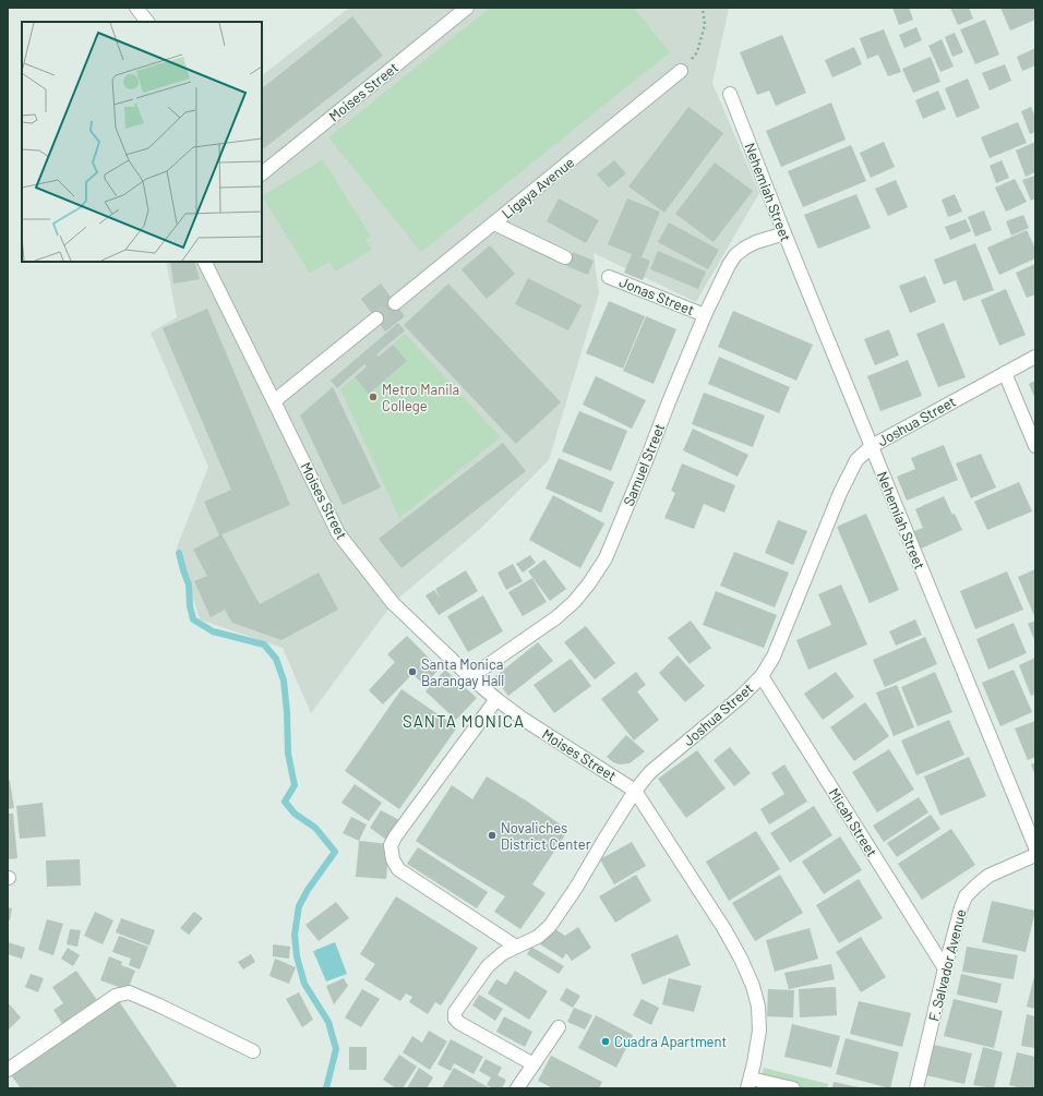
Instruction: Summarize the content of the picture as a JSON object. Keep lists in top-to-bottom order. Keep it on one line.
{"streets":{"street":["Moises Street","Ligaya Avenue","Nehemiah Street","Jonas Street","Joshua Street","Samuel Street","Micah Street","F. Salvador Avenue"]},"crossings":[["Moises Street","Joshua Street"],["Moises Street","Samuel Street"],["Nehemiah Street","Joshua Street"],["Nehemiah Street","Samuel Street"],["Jonas Street","Samuel Street"],["Joshua Street","Micah Street"],["Micah Street","F. Salvador Avenue"]],"districts":["SANTA MONICA"],"places":["Metro Manila College","Santa Monica Barangay Hall","Novaliches District Center","Cuadra Apartment"]}
